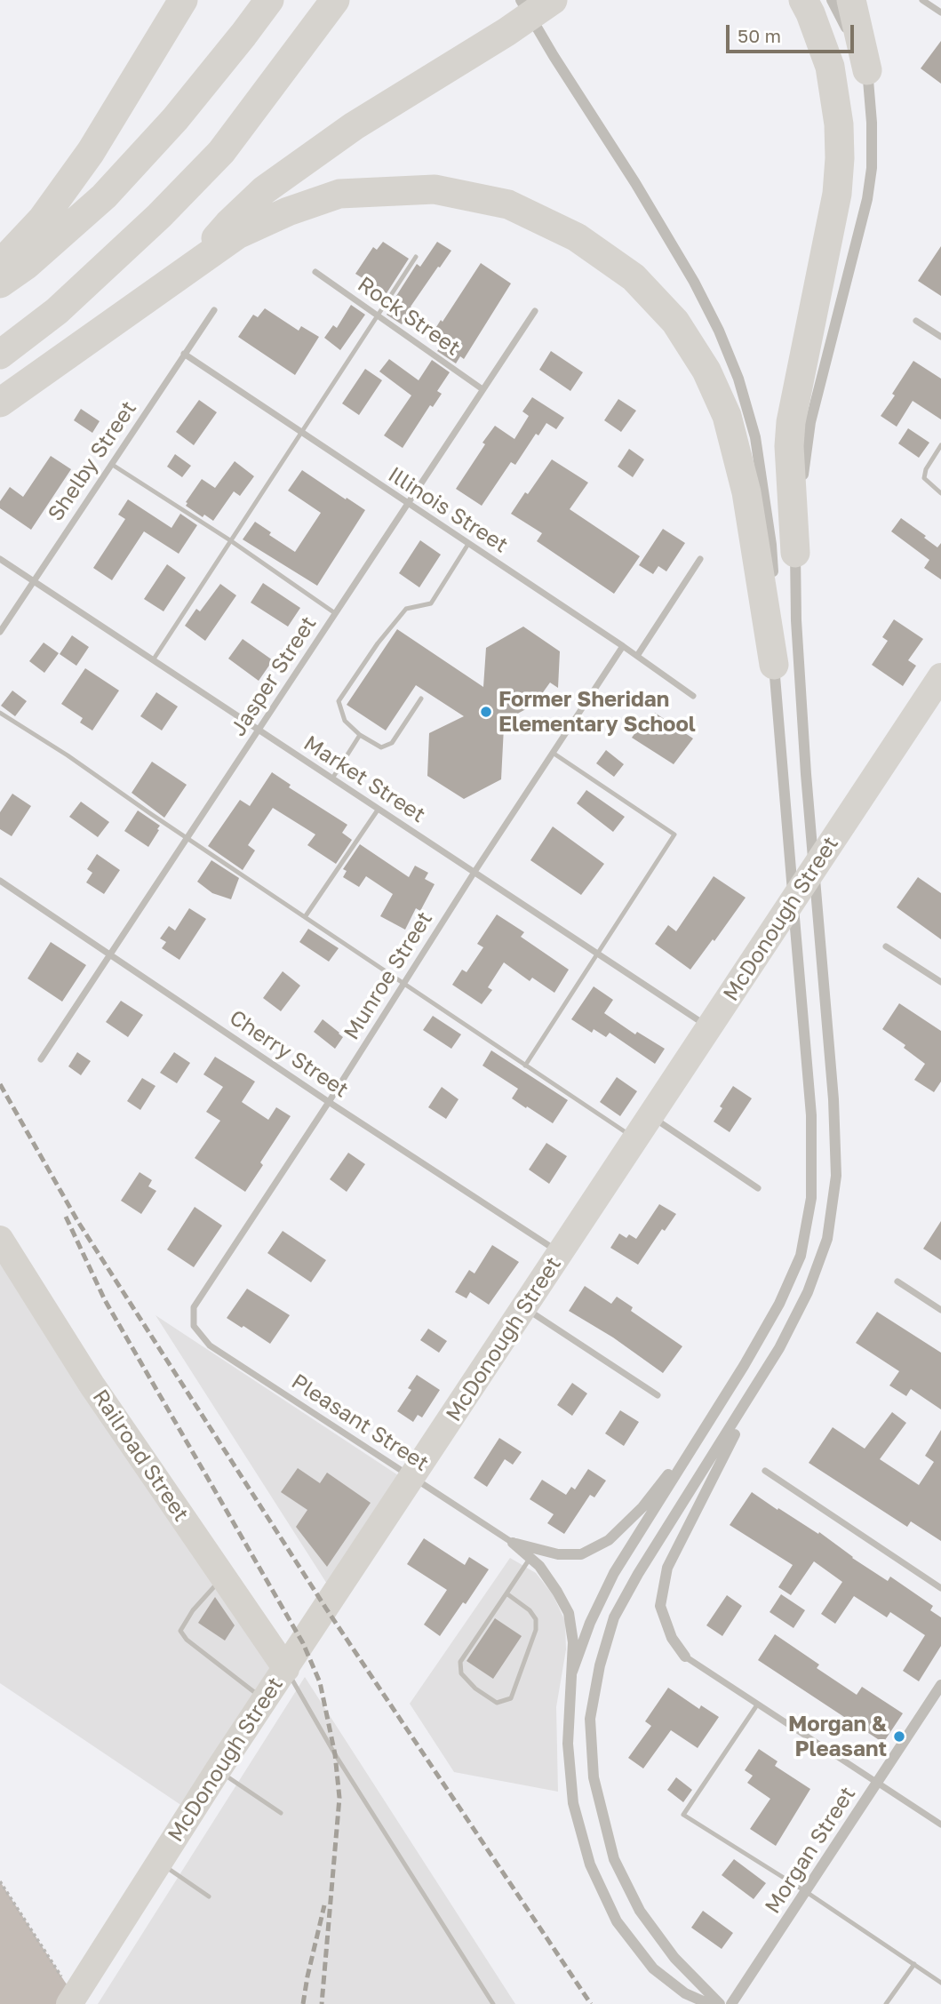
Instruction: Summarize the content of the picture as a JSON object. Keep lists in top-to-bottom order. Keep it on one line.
{"streets":{"main road":["McDonough Street","Railroad Street"],"street":["Rock Street","Shelby Street","Illinois Street","Jasper Street","Market Street","Munroe Street","Cherry Street","Pleasant Street","Morgan Street"]},"crossings":[["Rock Street","Jasper Street"],["Shelby Street","Illinois Street"],["Shelby Street","Market Street"],["Illinois Street","Jasper Street"],["Illinois Street","Munroe Street"],["Jasper Street","Market Street"],["Jasper Street","Cherry Street"],["Market Street","McDonough Street"],["Market Street","Munroe Street"],["McDonough Street","Cherry Street"],["McDonough Street","Pleasant Street"],["McDonough Street","Railroad Street"],["Munroe Street","Cherry Street"],["Munroe Street","Pleasant Street"]],"places":["Former Sheridan Elementary School","Morgan & Pleasant"],"scale_bar":"50 m"}
